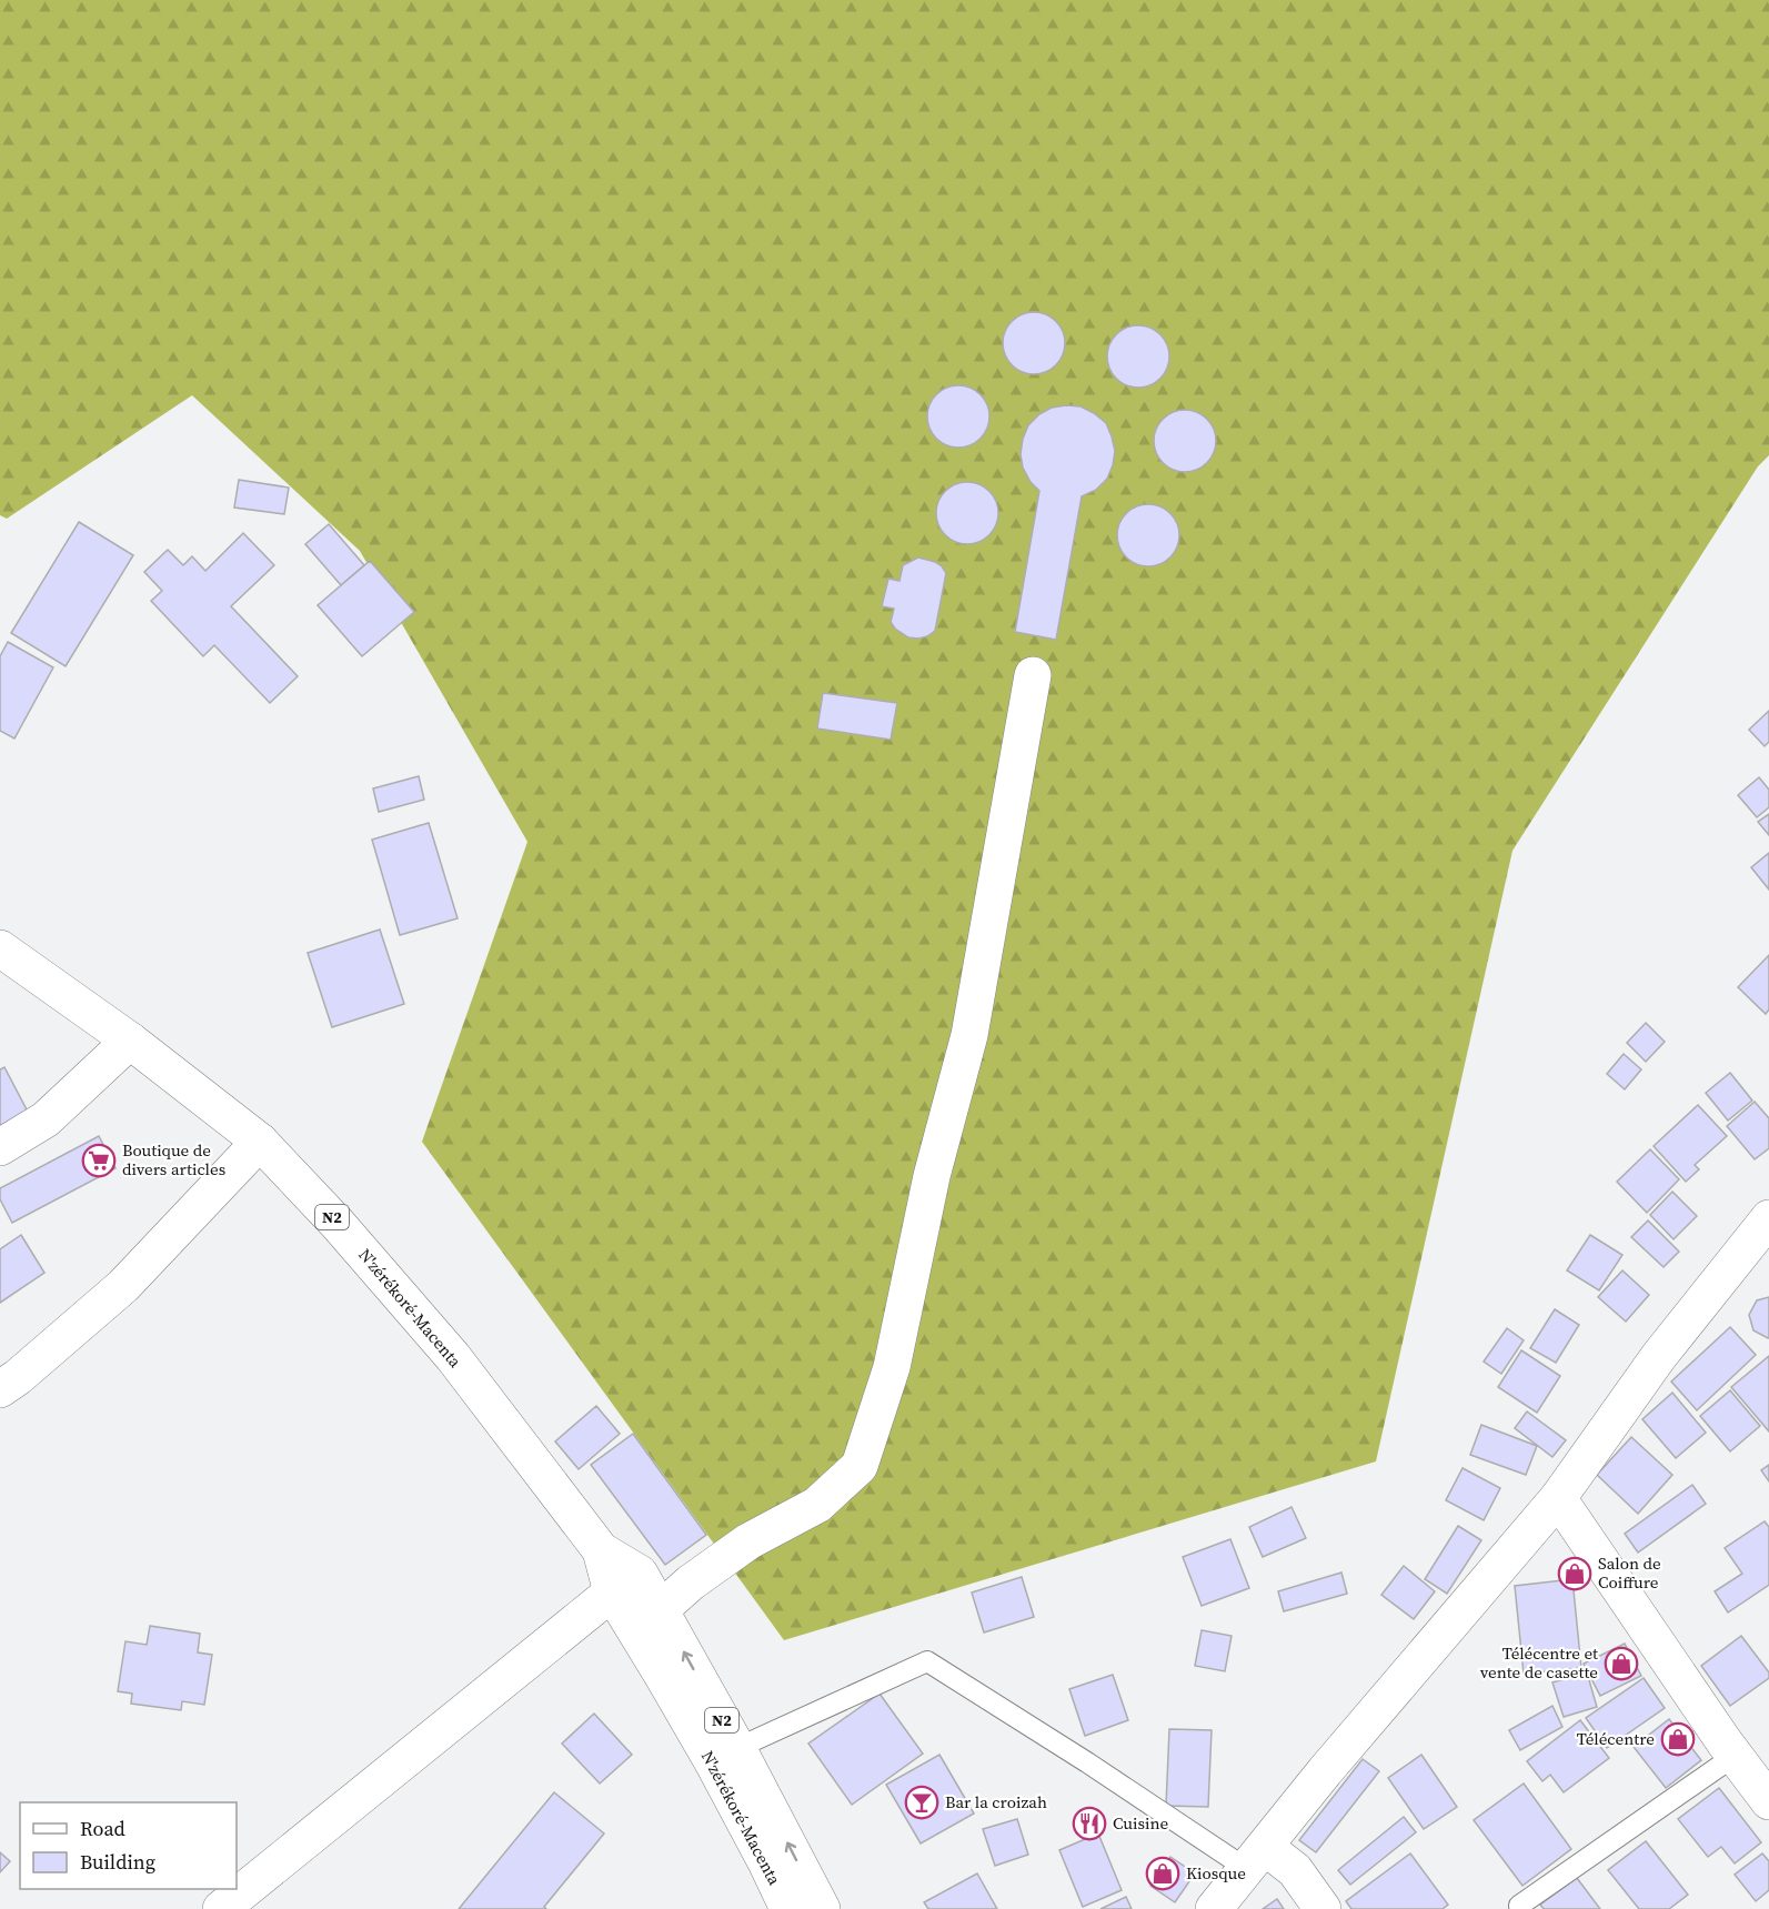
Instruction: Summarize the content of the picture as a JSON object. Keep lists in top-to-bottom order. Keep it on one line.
{"streets":{"main road":["N2","N'zérékoré-Macenta"]},"places":{"supermarket":["Boutique de divers articles"],"shop":["Salon de Coiffure","Télécentre et vente de casette","Télécentre","Kiosque"],"bar":["Bar la croizah"],"restaurant":["Cuisine"]},"legend":["Road","Building"]}
